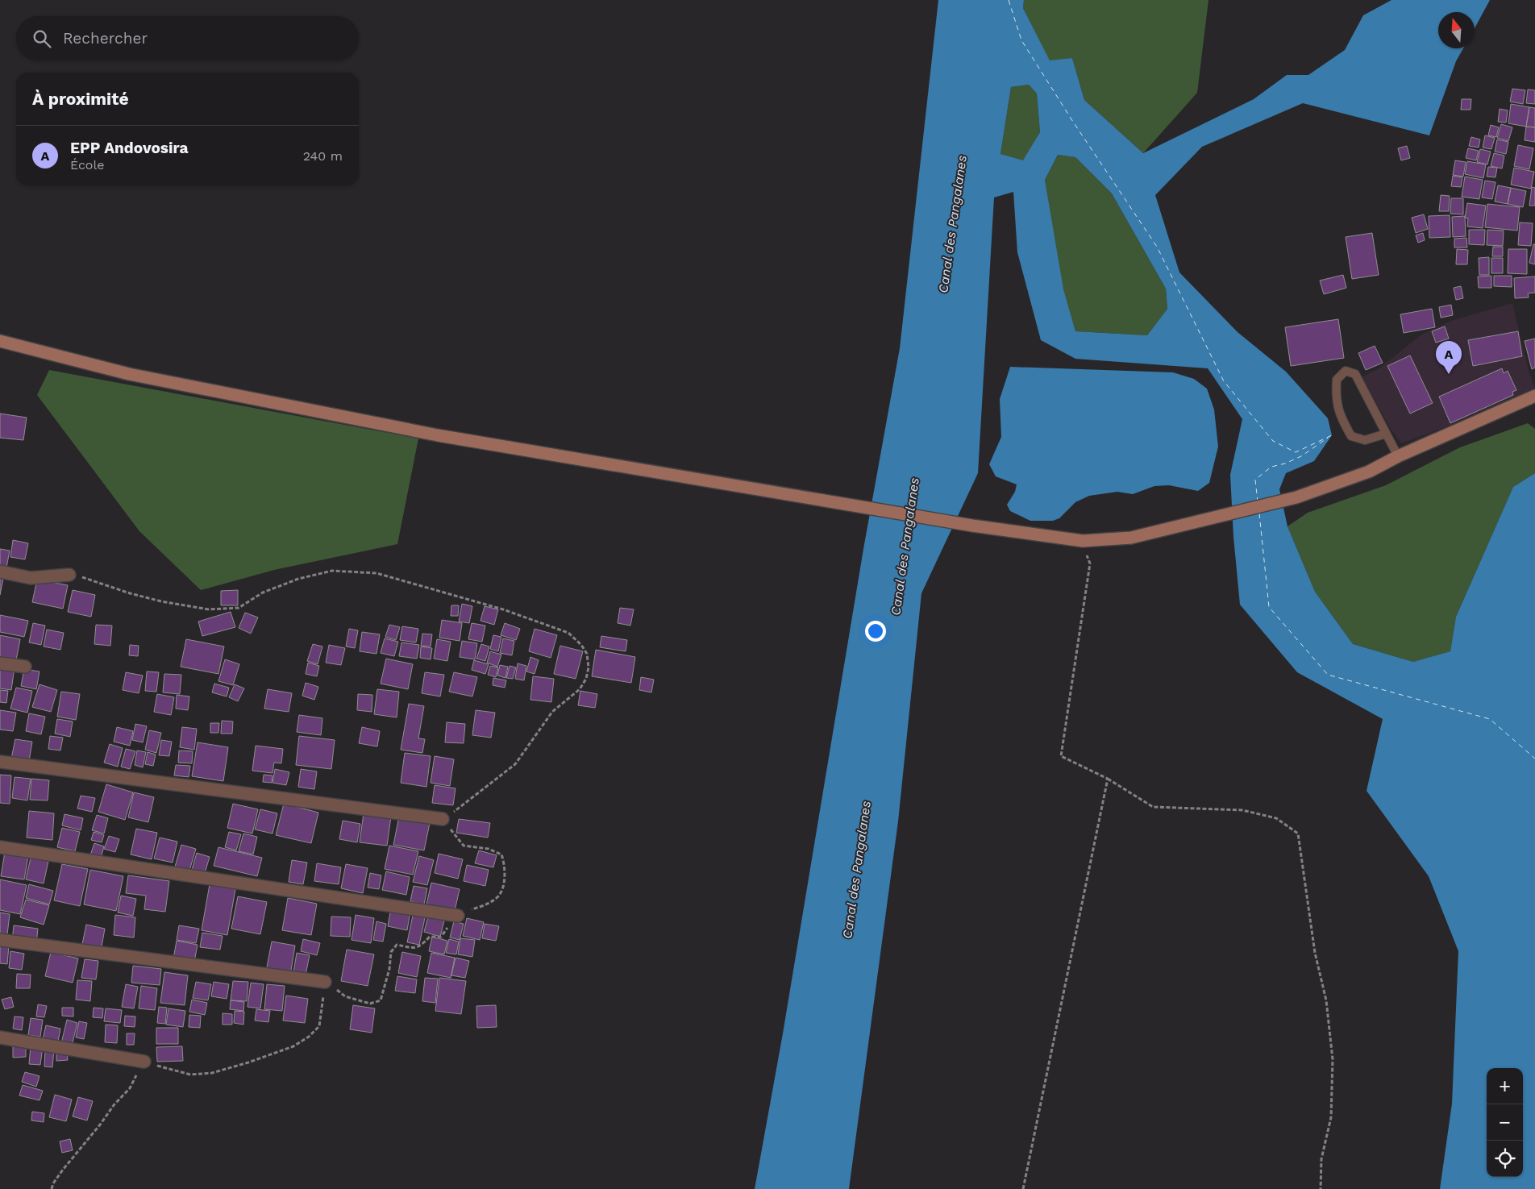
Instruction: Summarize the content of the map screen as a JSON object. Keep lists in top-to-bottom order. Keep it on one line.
{"water":["Canal des Pangalanes"],"north":"top","page":{"search":"Rechercher","heading":"À proximité","list":[{"mark":"A","name":"EPP Andovosira","note":"École","value":"240 m"}],"pins":"A","map_buttons":["+","−"]}}
